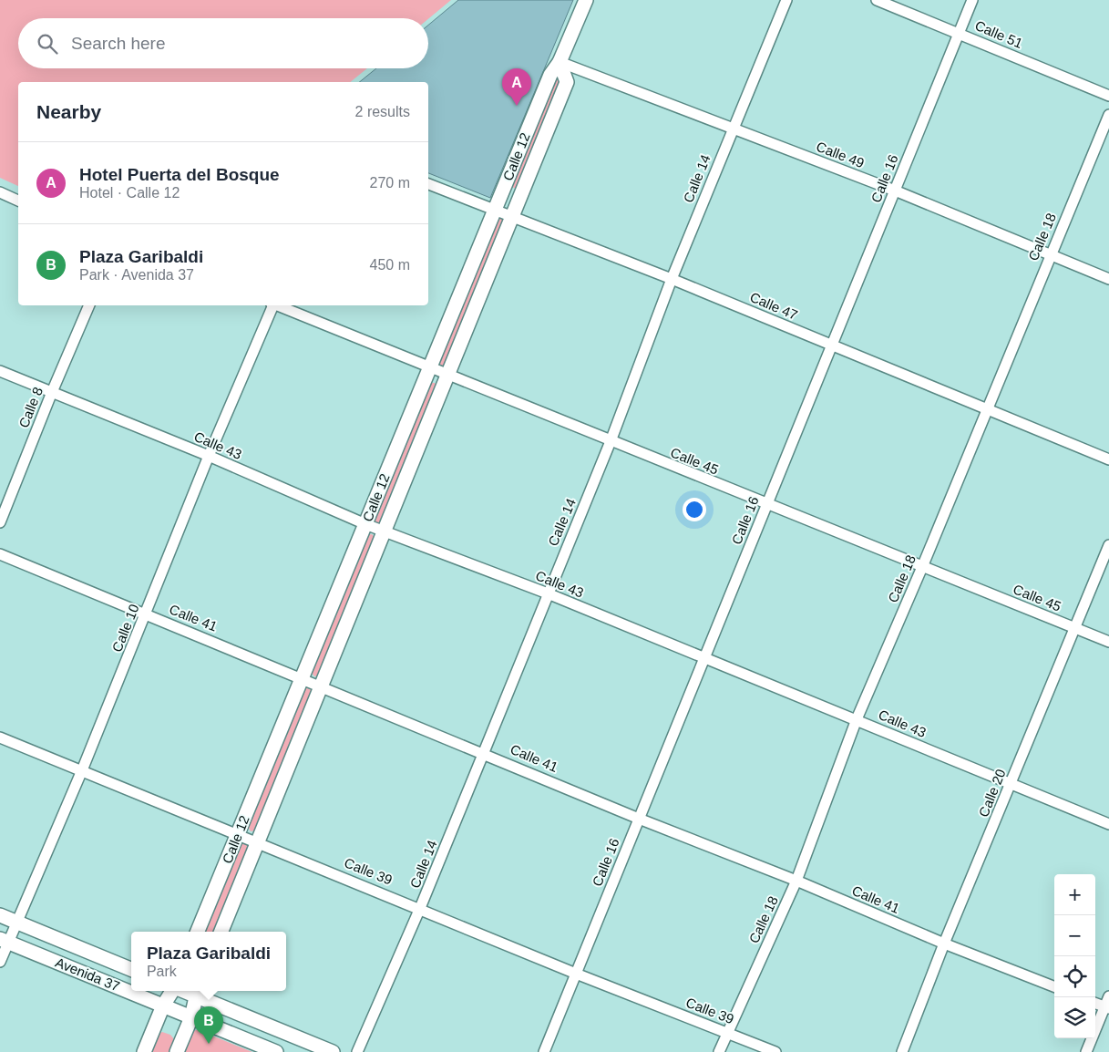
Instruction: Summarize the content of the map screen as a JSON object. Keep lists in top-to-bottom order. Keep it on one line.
{"streets":{"street":["Calle 51","Calle 49","Calle 12","Calle 14","Calle 16","Calle 18","Calle 47","Calle 8","Calle 43","Calle 45","Calle 41","Calle 10","Calle 20","Calle 39","Avenida 37"]},"crossings":[["Calle 51","Calle 16"],["Calle 49","Calle 12"],["Calle 49","Calle 14"],["Calle 49","Calle 16"],["Calle 49","Calle 18"],["Calle 12","Calle 47"],["Calle 12","Calle 43"],["Calle 12","Calle 45"],["Calle 12","Calle 41"],["Calle 12","Calle 39"],["Calle 14","Calle 47"],["Calle 14","Calle 43"],["Calle 14","Calle 45"],["Calle 14","Calle 41"],["Calle 14","Calle 39"],["Calle 16","Calle 47"],["Calle 16","Calle 43"],["Calle 16","Calle 45"],["Calle 16","Calle 41"],["Calle 16","Calle 39"],["Calle 18","Calle 47"],["Calle 18","Calle 43"],["Calle 18","Calle 45"],["Calle 18","Calle 41"],["Calle 18","Calle 39"],["Calle 8","Calle 43"],["Calle 43","Calle 10"],["Calle 43","Calle 20"],["Calle 45","Calle 20"],["Calle 41","Calle 10"],["Calle 41","Calle 20"],["Calle 10","Calle 39"],["Calle 10","Avenida 37"]],"page":{"search":"Search here","pins":["A","B"],"heading":["Nearby","2 results"],"list":[{"mark":"A","name":"Hotel Puerta del Bosque","note":"Hotel · Calle 12","value":"270 m"},{"mark":"B","name":"Plaza Garibaldi","note":"Park · Avenida 37","value":"450 m"}],"map_buttons":["+","−"],"popup":["Plaza Garibaldi","Park"]}}
